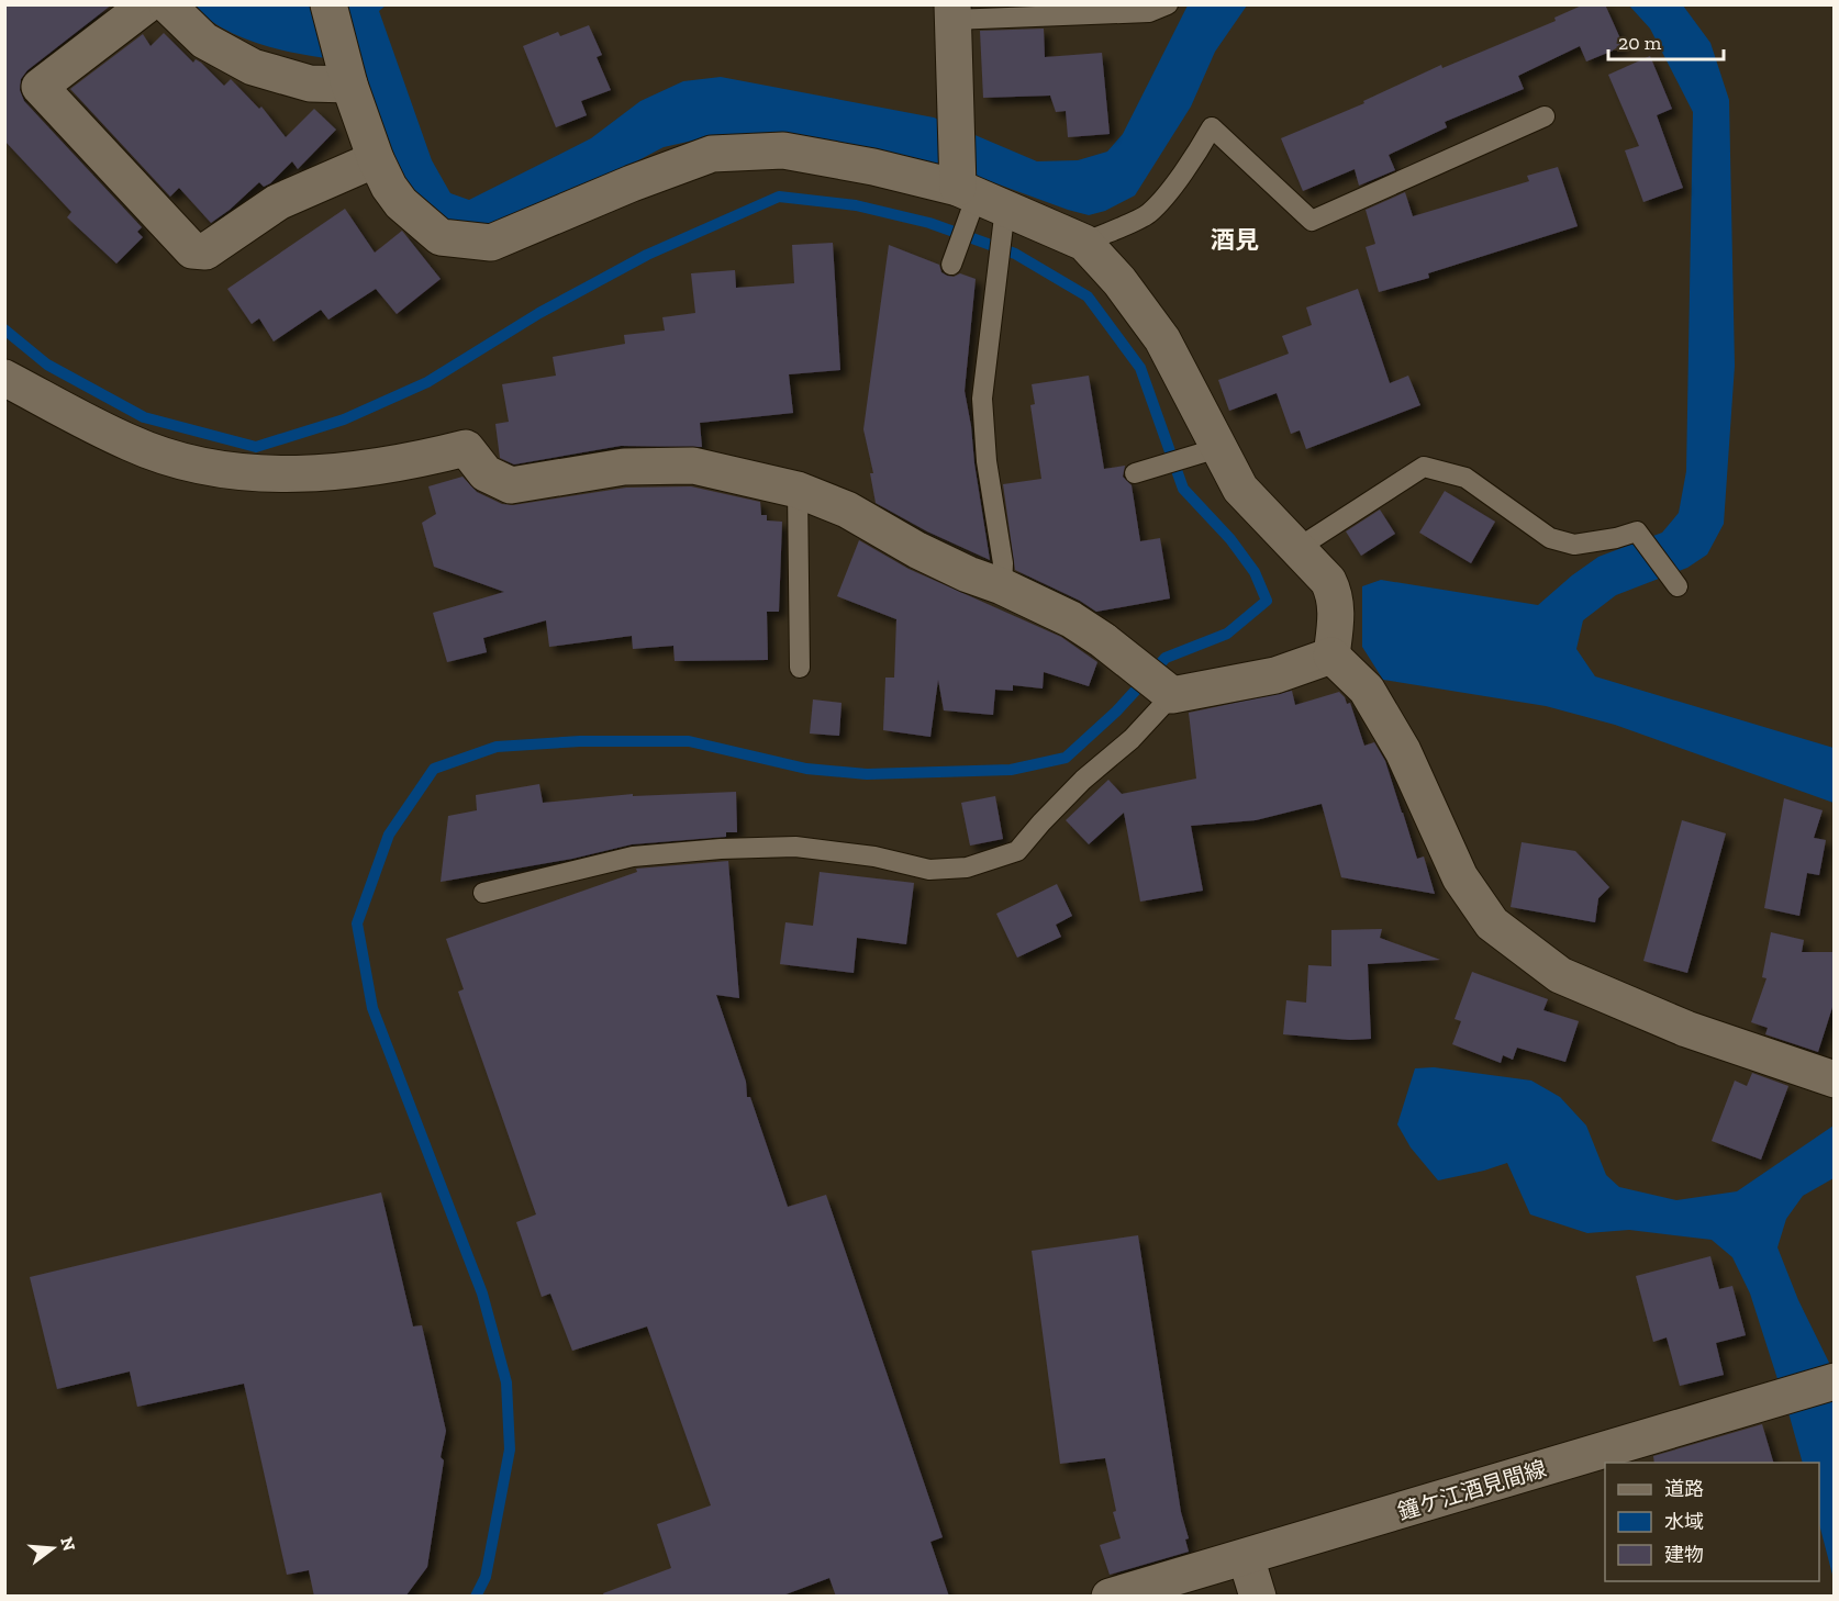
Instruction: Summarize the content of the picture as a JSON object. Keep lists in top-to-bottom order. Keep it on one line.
{"streets":{"street":["鐘ケ江酒見間線"]},"districts":["酒見"],"legend":["道路","水域","建物"],"scale_bar":"20 m","north":"right"}
